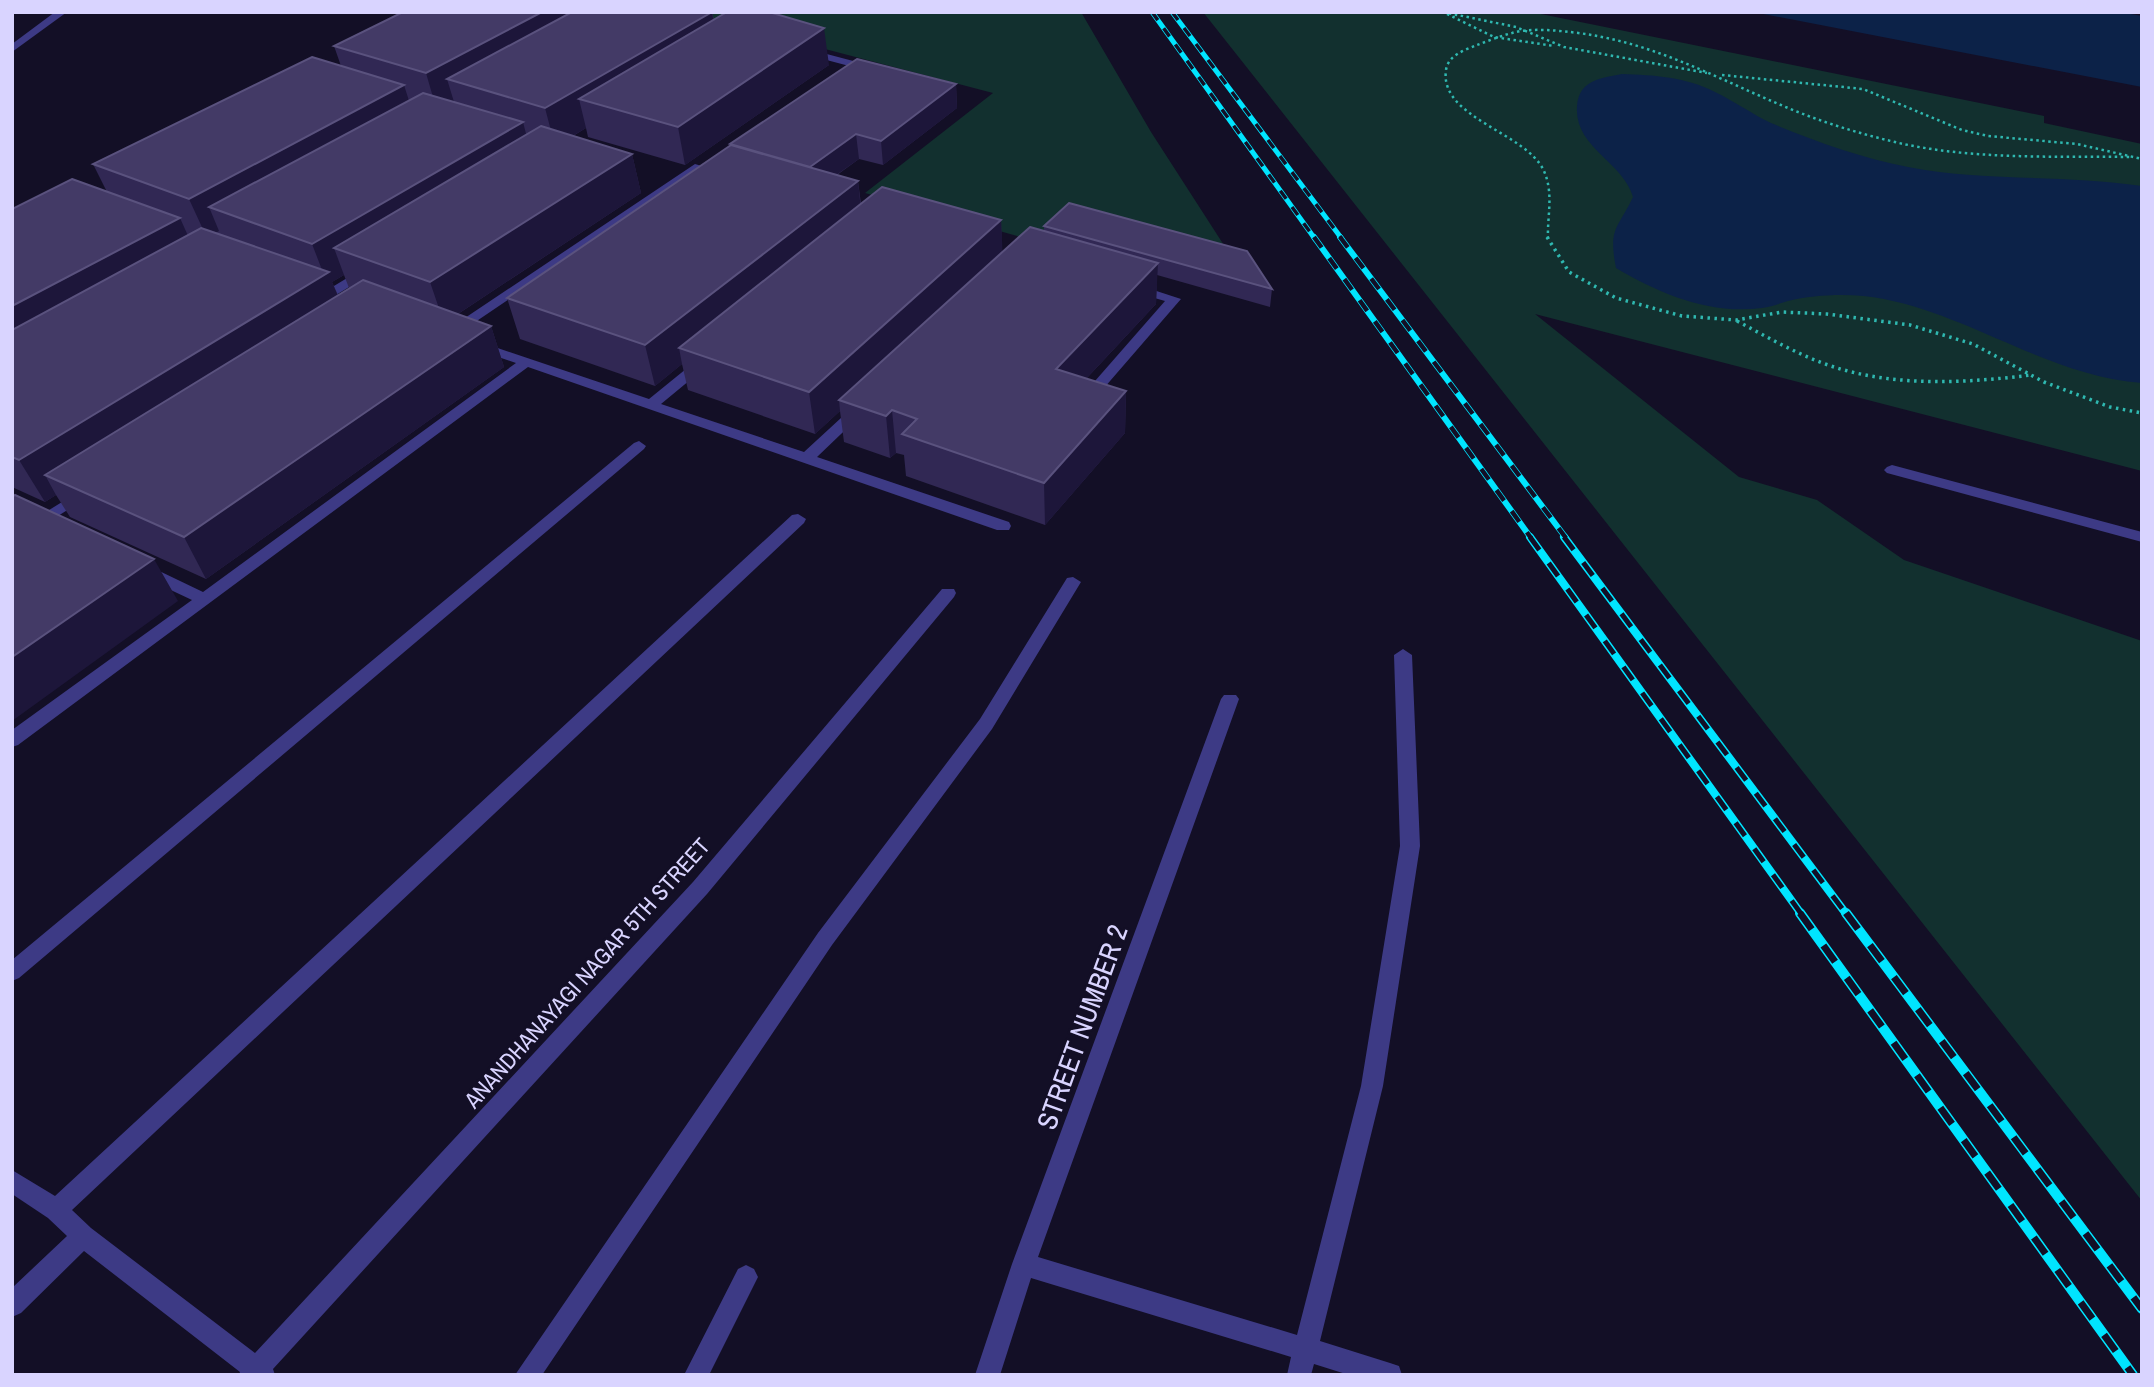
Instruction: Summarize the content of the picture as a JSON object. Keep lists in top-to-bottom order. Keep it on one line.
{"streets":{"street":["ANANDHANAYAGI NAGAR 5TH STREET","STREET NUMBER 2"]}}
